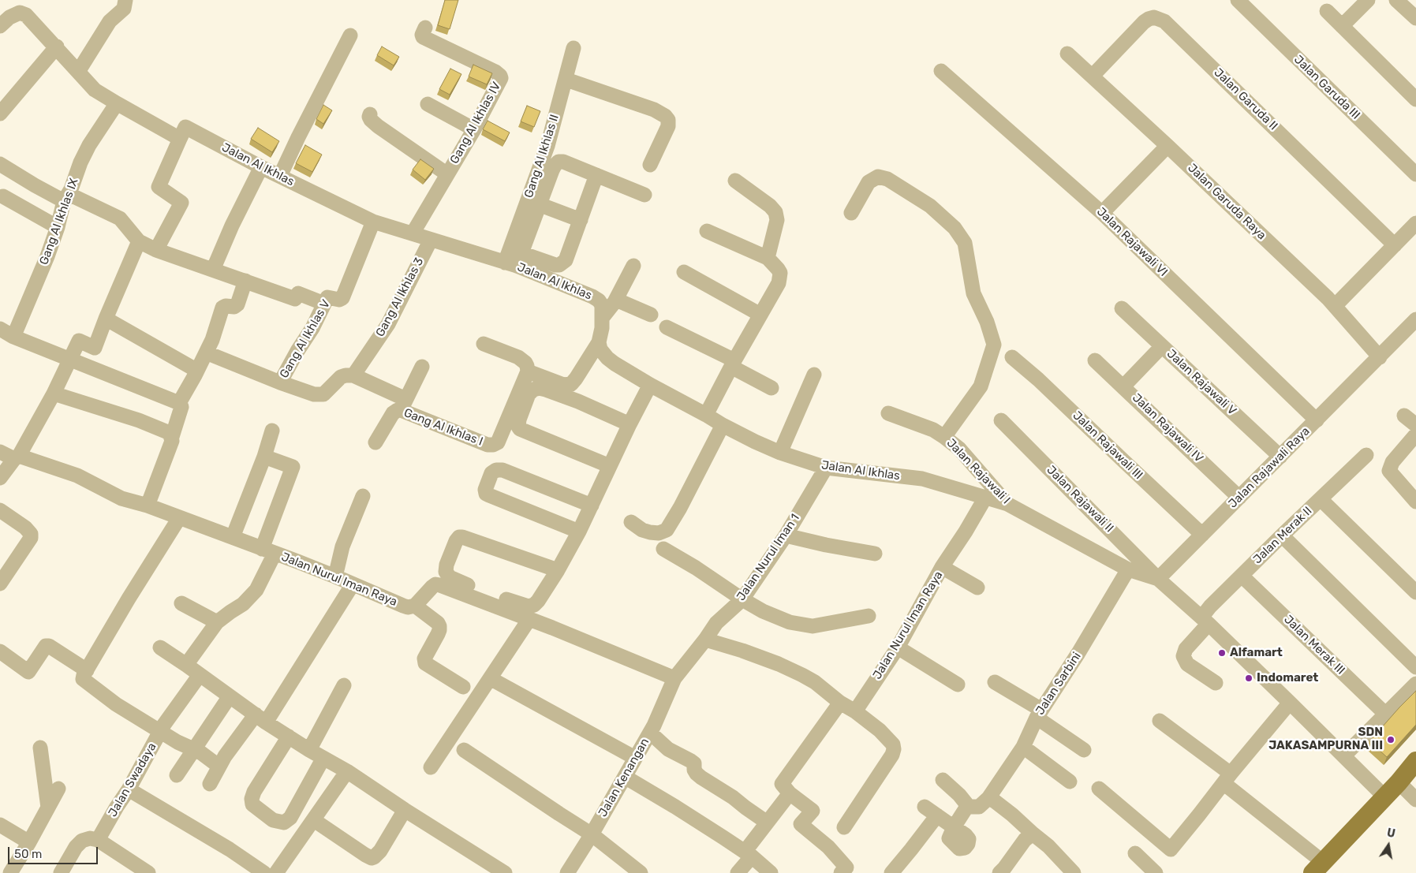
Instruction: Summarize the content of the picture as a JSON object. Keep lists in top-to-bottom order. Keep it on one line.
{"streets":{"street":["Jalan Garuda III","Jalan Garuda II","Gang Al Ikhlas IV","Gang Al Ikhlas II","Jalan Al Ikhlas","Jalan Garuda Raya","Gang Al Ikhlas IX","Jalan Rajawali VI","Gang Al Ikhlas 3","Gang Al Ikhlas V","Jalan Rajawali V","Gang Al Ikhlas I","Jalan Rajawali IV","Jalan Rajawali III","Jalan Rajawali Raya","Jalan Rajawali I","Jalan Rajawali II","Jalan Merak II","Jalan Nurul Iman 1","Jalan Nurul Iman Raya","Jalan Merak III","Jalan Sarbini","Jalan Kenangan","Jalan Swadaya"]},"crossings":[["Jalan Garuda II","Jalan Garuda Raya"],["Gang Al Ikhlas IV","Jalan Al Ikhlas"],["Gang Al Ikhlas II","Jalan Al Ikhlas"],["Jalan Al Ikhlas","Gang Al Ikhlas 3"],["Jalan Al Ikhlas","Gang Al Ikhlas V"],["Jalan Al Ikhlas","Jalan Rajawali I"],["Jalan Al Ikhlas","Jalan Nurul Iman 1"],["Jalan Al Ikhlas","Jalan Nurul Iman Raya"],["Jalan Garuda Raya","Jalan Rajawali Raya"],["Jalan Rajawali VI","Jalan Rajawali Raya"],["Jalan Rajawali V","Jalan Rajawali Raya"],["Jalan Rajawali IV","Jalan Rajawali Raya"],["Jalan Rajawali III","Jalan Rajawali Raya"],["Jalan Rajawali Raya","Jalan Rajawali I"],["Jalan Rajawali Raya","Jalan Rajawali II"],["Jalan Rajawali I","Jalan Rajawali II"],["Jalan Rajawali I","Jalan Sarbini"],["Jalan Rajawali II","Jalan Merak II"],["Jalan Merak II","Jalan Merak III"],["Jalan Nurul Iman 1","Jalan Kenangan"]],"places":["Alfamart","Indomaret","SDN JAKASAMPURNA III"],"scale_bar":"50 m","north":"top"}
